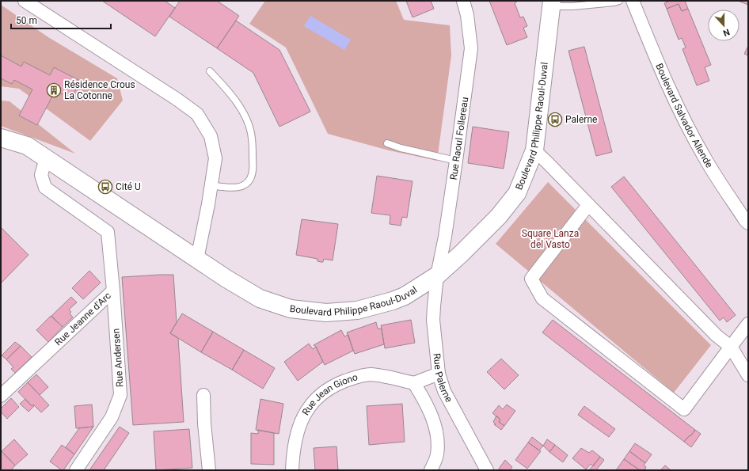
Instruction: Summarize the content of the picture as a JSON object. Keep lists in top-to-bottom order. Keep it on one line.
{"streets":{"street":["Boulevard Salvador Allende","Boulevard Philippe Raoul-Duval","Rue Raoul Follereau","Rue Jeanne d'Arc","Rue Andersen","Rue Palerne","Rue Jean Giono"]},"crossings":[["Boulevard Philippe Raoul-Duval","Rue Raoul Follereau"],["Boulevard Philippe Raoul-Duval","Rue Jeanne d'Arc"],["Boulevard Philippe Raoul-Duval","Rue Palerne"],["Rue Raoul Follereau","Rue Palerne"],["Rue Jeanne d'Arc","Rue Andersen"]],"parks":["Square Lanza del Vasto"],"places":{"building":["Résidence Crous La Cotonne"],"bus stop":["Palerne","Cité U"]},"scale_bar":"50 m","north":"bottom"}
